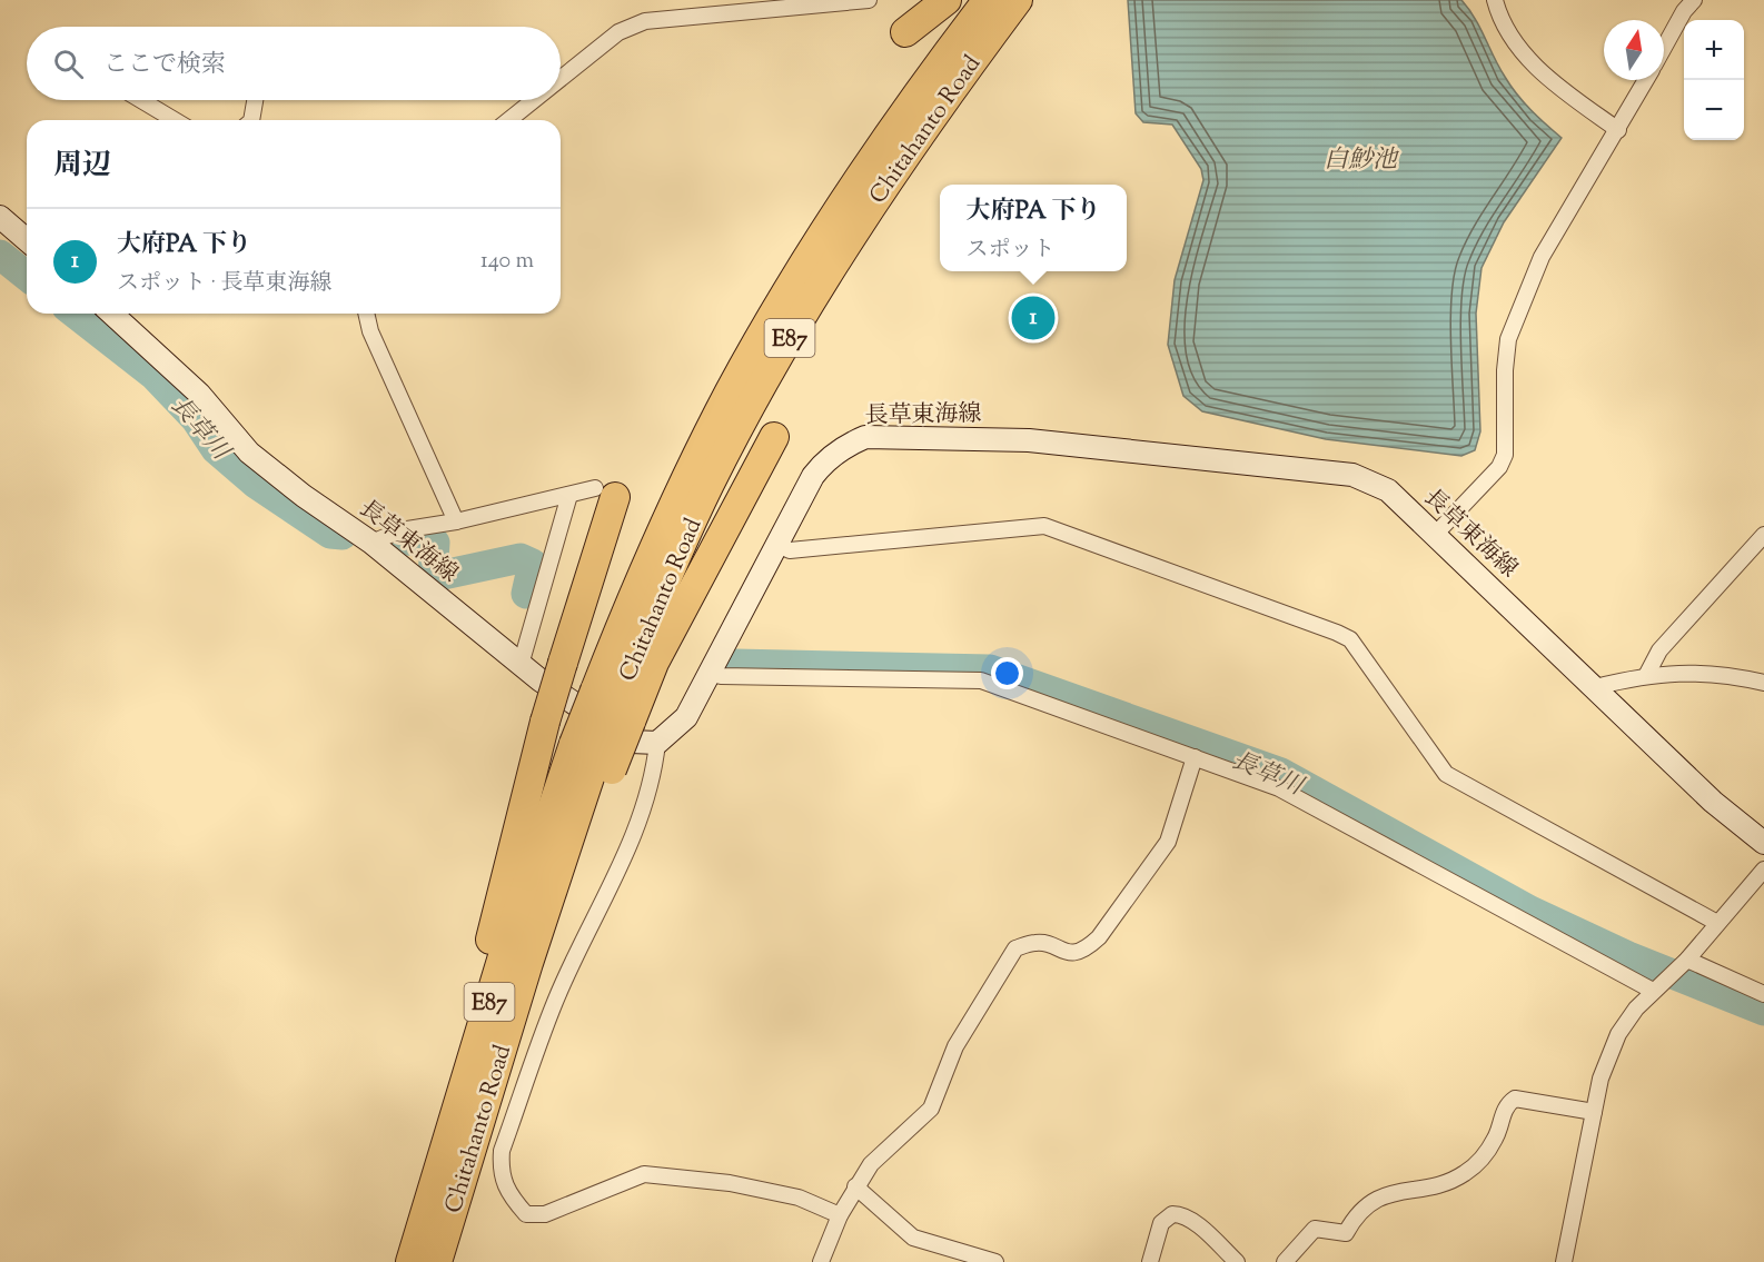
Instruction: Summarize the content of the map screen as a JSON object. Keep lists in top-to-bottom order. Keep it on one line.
{"streets":{"highway":["Chitahanto Road","E87"],"main road":["長草東海線"]},"water":["白魦池","長草川"],"north":"top","page":{"map_buttons":["+","−"],"search":"ここで検索","heading":"周辺","popup":["大府PA 下り","スポット"],"list":[{"mark":"1","name":"大府PA 下り","note":"スポット · 長草東海線","value":"140 m"}],"pins":"1"}}
